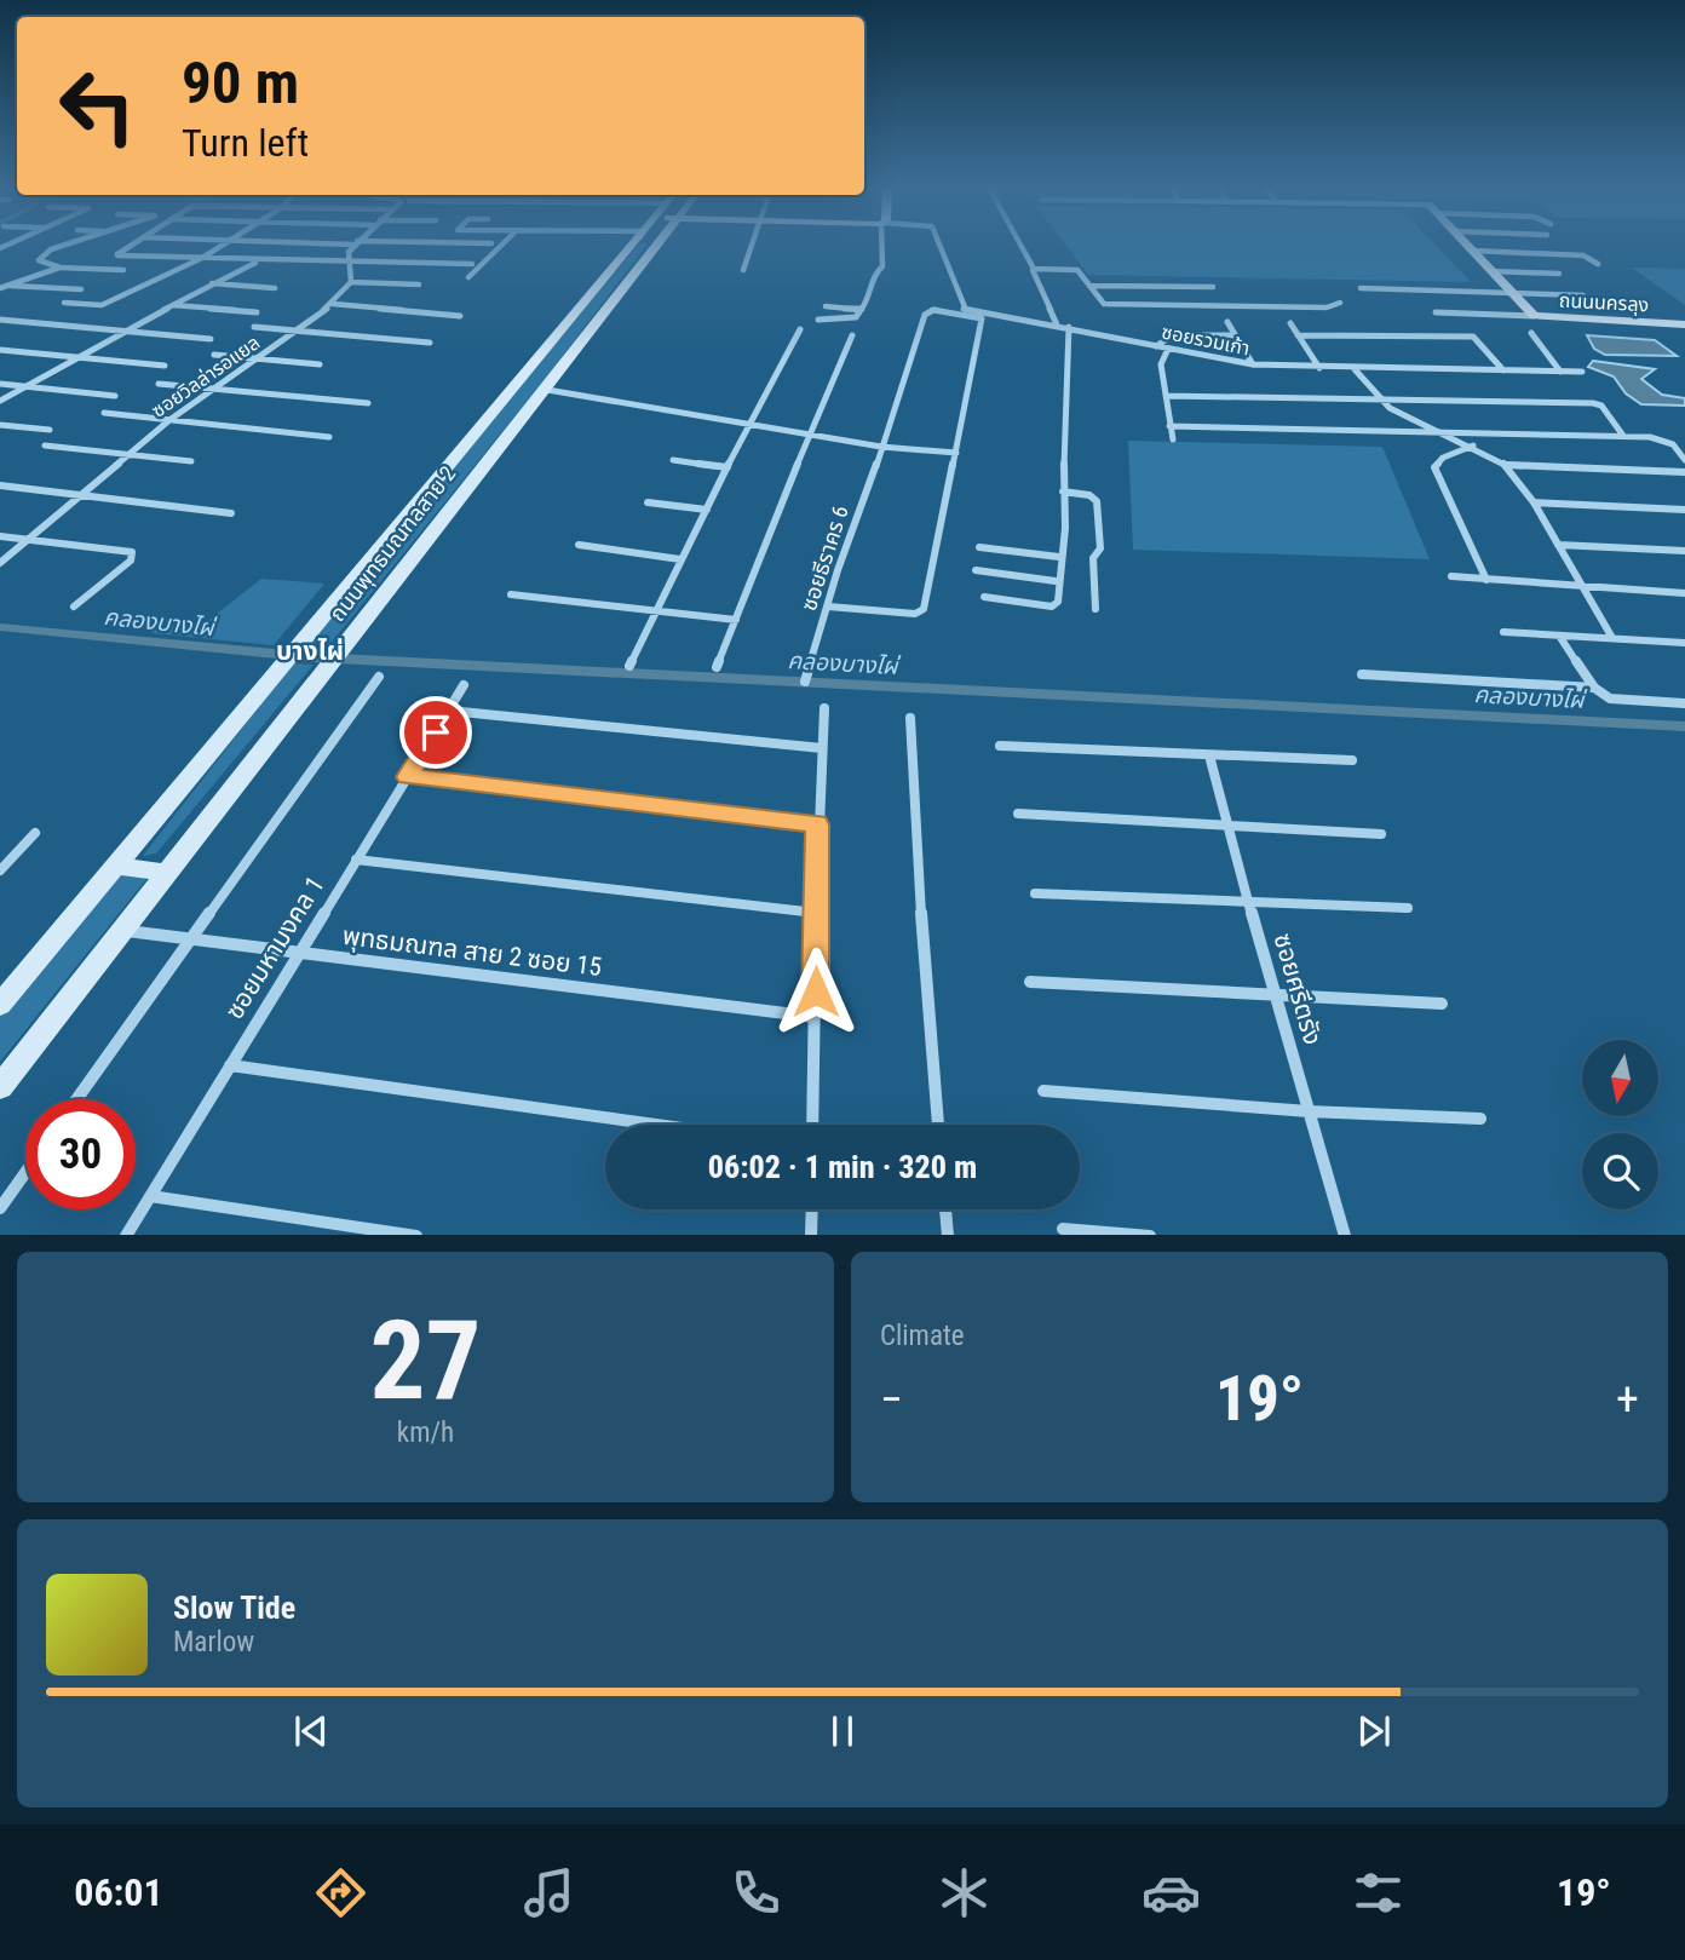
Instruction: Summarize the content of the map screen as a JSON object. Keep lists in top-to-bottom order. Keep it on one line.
{"streets":{"main road":["ถนนนครลุง","ถนนพุทธมณฑลสาย 2"],"street":["ซอยรวมเก้า","ซอยวิลล่ารอแยล","ซอยธีราคร 6","ซอยมหามงคล 1","พุทธมณฑล สาย 2 ซอย 15","ซอยศรีตรัง"]},"crossings":[["ถนนพุทธมณฑลสาย 2","พุทธมณฑล สาย 2 ซอย 15"],["ซอยมหามงคล 1","พุทธมณฑล สาย 2 ซอย 15"]],"districts":["บางไผ่"],"water":["คลองบางไผ่"],"north":"bottom","page":{"turn":["90 m","Turn left"],"limit":"30","trip":"06:02 · 1 min · 320 m","tile":[["27","km/h"],"Climate"],"heat":["−","19°","+"],"song":["Slow Tide","Marlow"],"tabs":["06:01","19°"]}}
